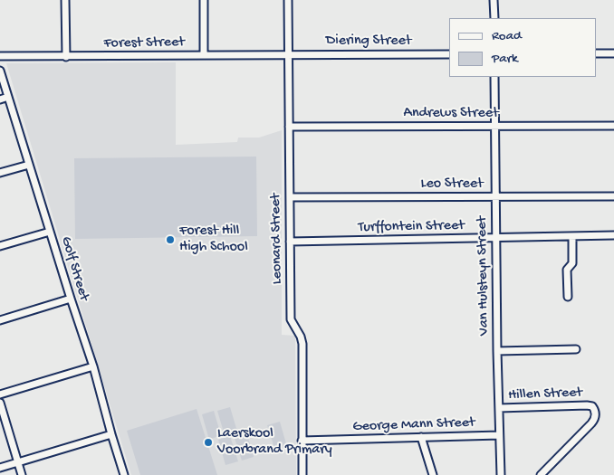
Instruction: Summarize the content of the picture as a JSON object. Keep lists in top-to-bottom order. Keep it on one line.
{"streets":{"street":["Diering Street","Forest Street","Andrews Street","Leo Street","Turffontein Street","Leonard Street","Golf Street","Van Hulsteyn Street","Hillen Street","George Mann Street"]},"crossings":[["Diering Street","Forest Street"],["Diering Street","Leonard Street"],["Forest Street","Leonard Street"],["Andrews Street","Leonard Street"],["Andrews Street","Van Hulsteyn Street"],["Leo Street","Leonard Street"],["Leo Street","Van Hulsteyn Street"],["Turffontein Street","Leonard Street"],["Turffontein Street","Van Hulsteyn Street"],["Leonard Street","George Mann Street"],["Van Hulsteyn Street","Hillen Street"],["Van Hulsteyn Street","George Mann Street"]],"places":["Forest Hill High School","Laerskool Voorbrand Primary"],"legend":["Road","Park"]}
